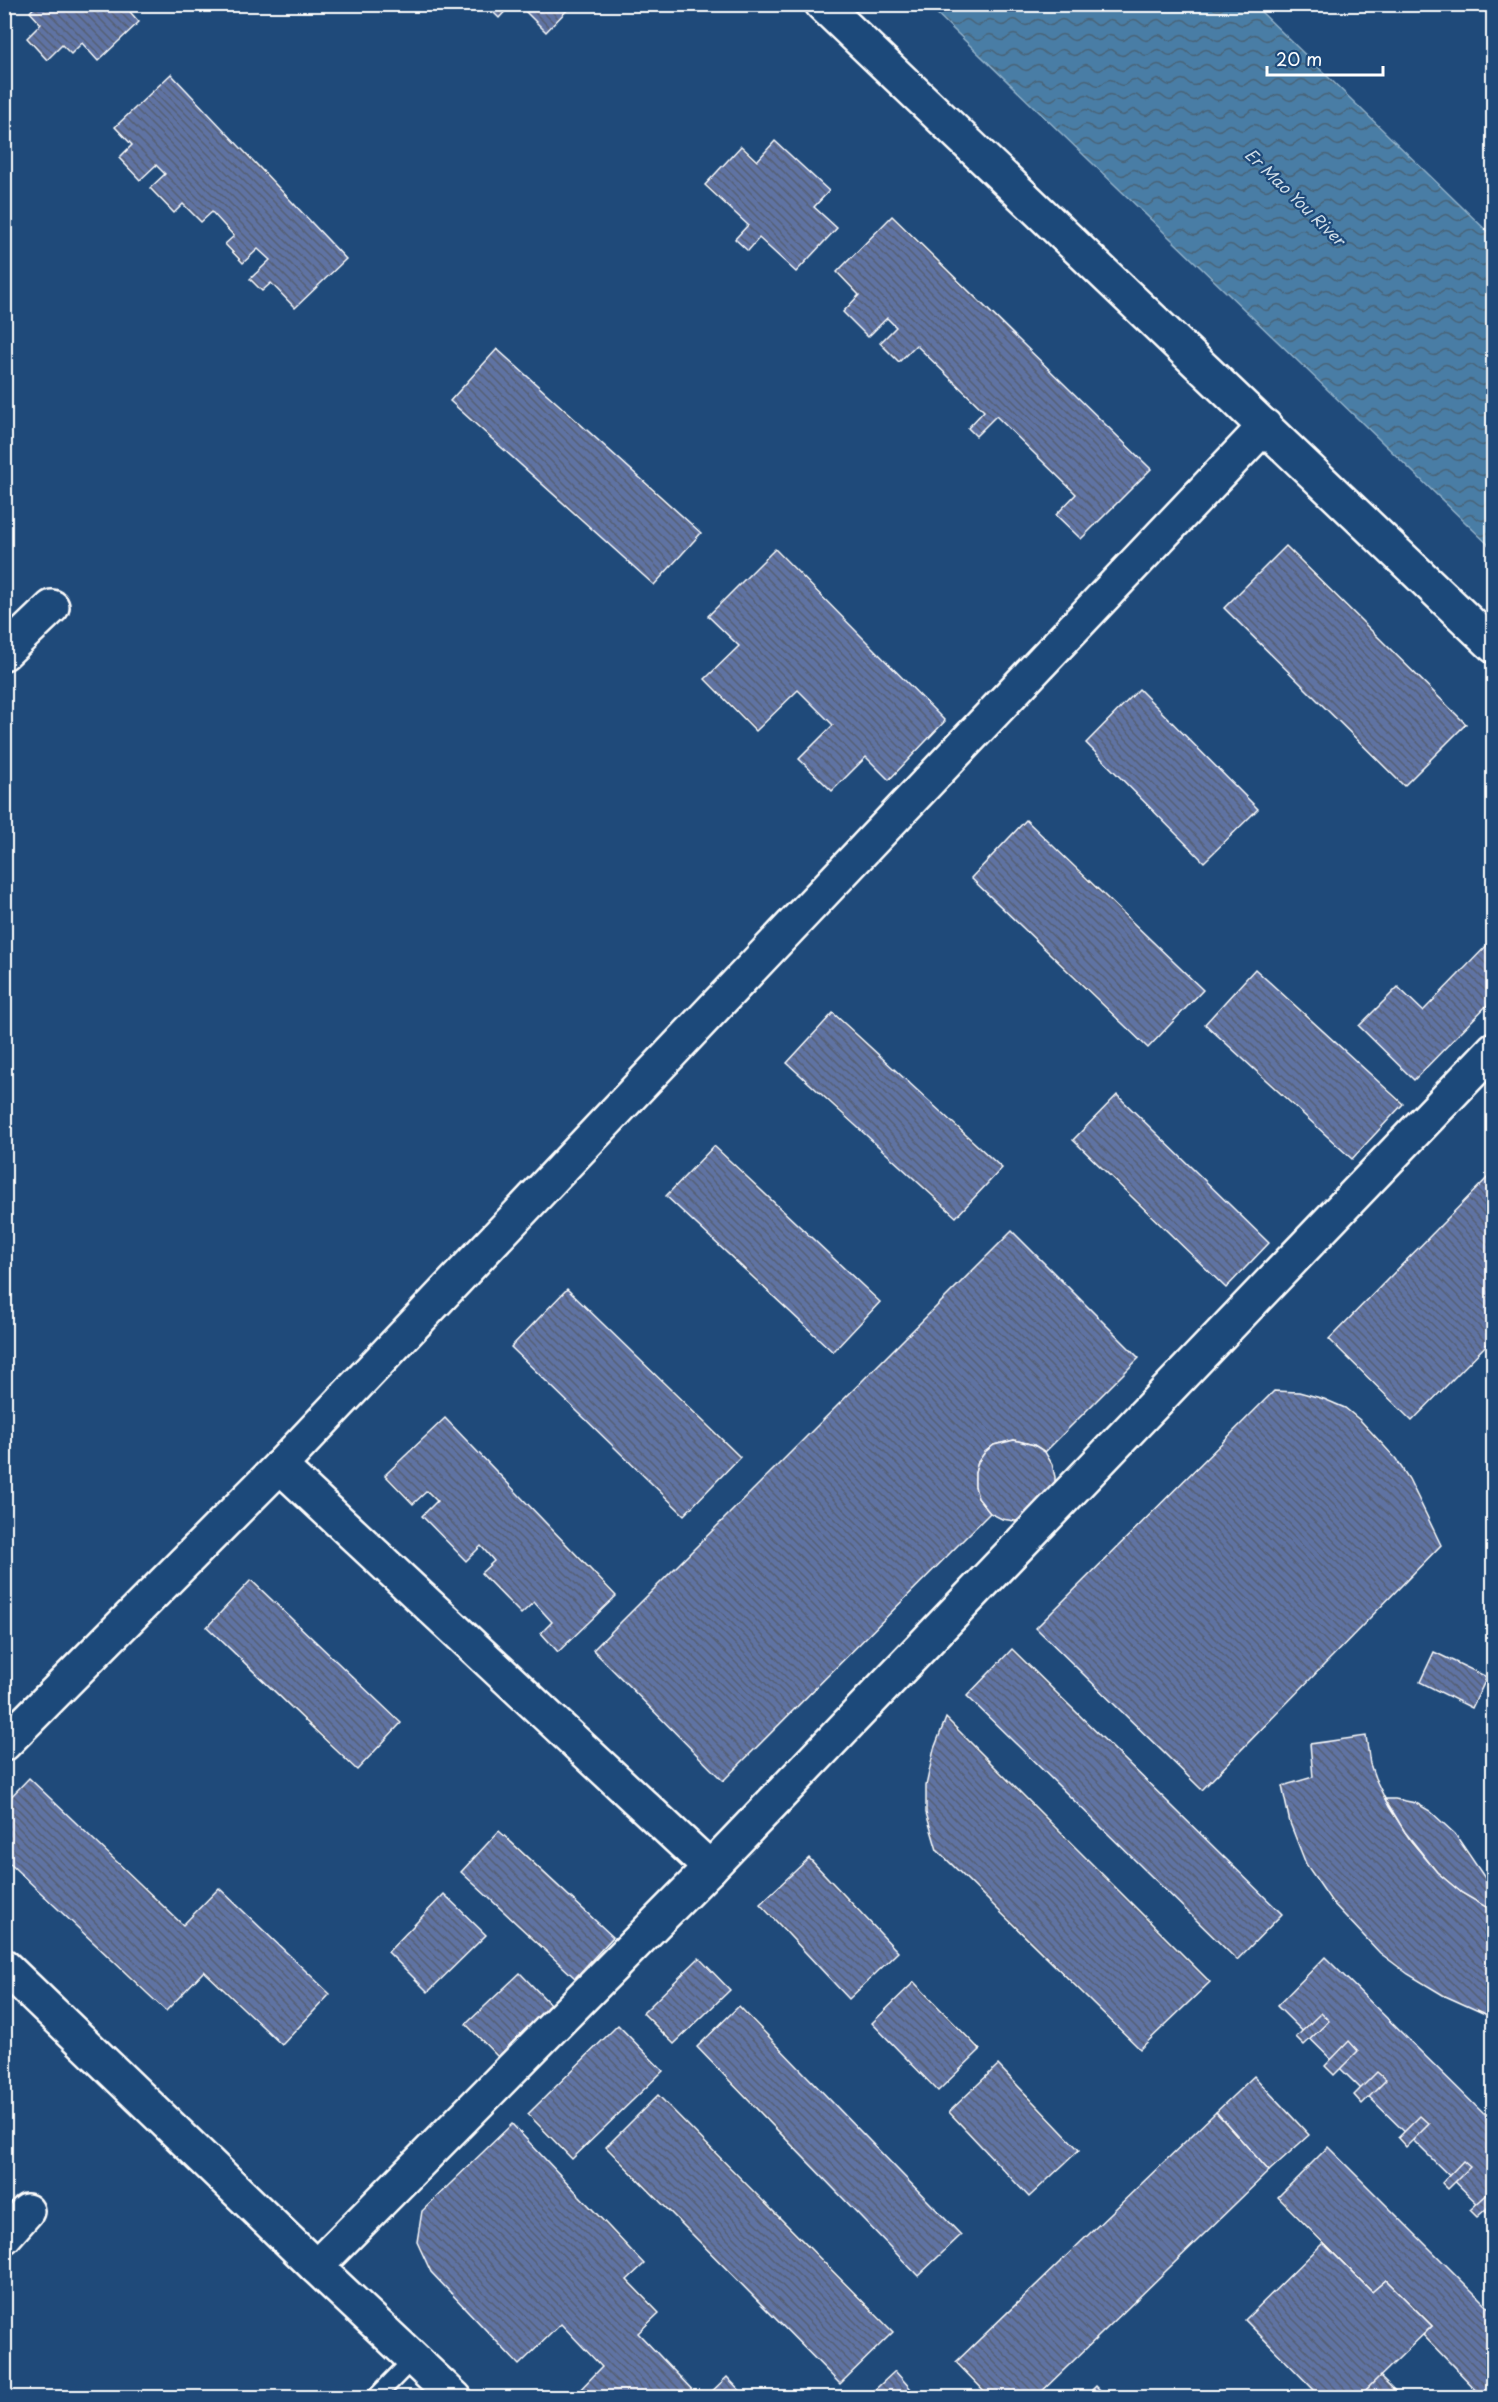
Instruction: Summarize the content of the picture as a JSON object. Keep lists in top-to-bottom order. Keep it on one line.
{"water":["Er Mao You River"],"scale_bar":"20 m"}
